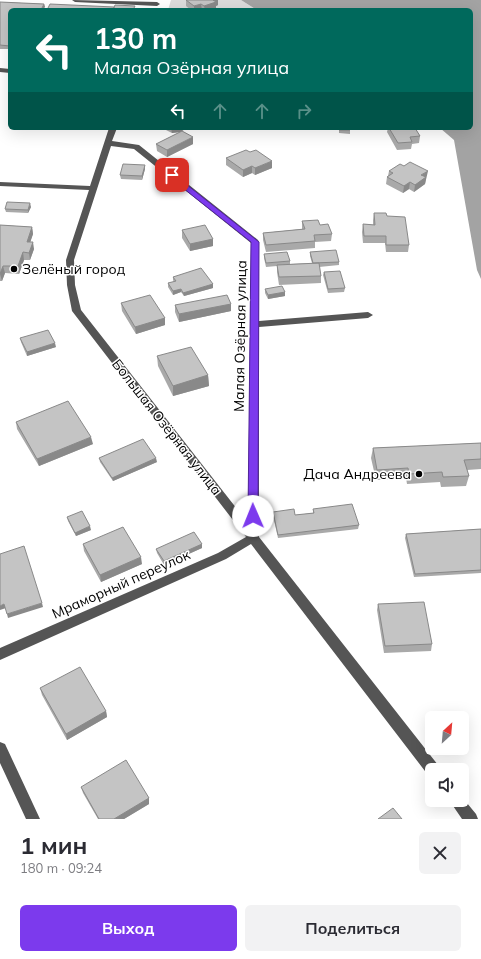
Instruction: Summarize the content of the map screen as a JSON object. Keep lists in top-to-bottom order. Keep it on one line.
{"streets":{"street":["Малая Озёрная улица","Большая Озёрная улица","Мраморный переулок"]},"crossings":[["Малая Озёрная улица","Большая Озёрная улица"],["Малая Озёрная улица","Мраморный переулок"],["Большая Озёрная улица","Мраморный переулок"]],"places":["Зелёный город","Дача Андреева"],"north":"top right","page":{"turn":["130 m","Малая Озёрная улица"],"heading":["1 мин","180 m · 09:24"],"buttons":["Выход","Поделиться"]}}
